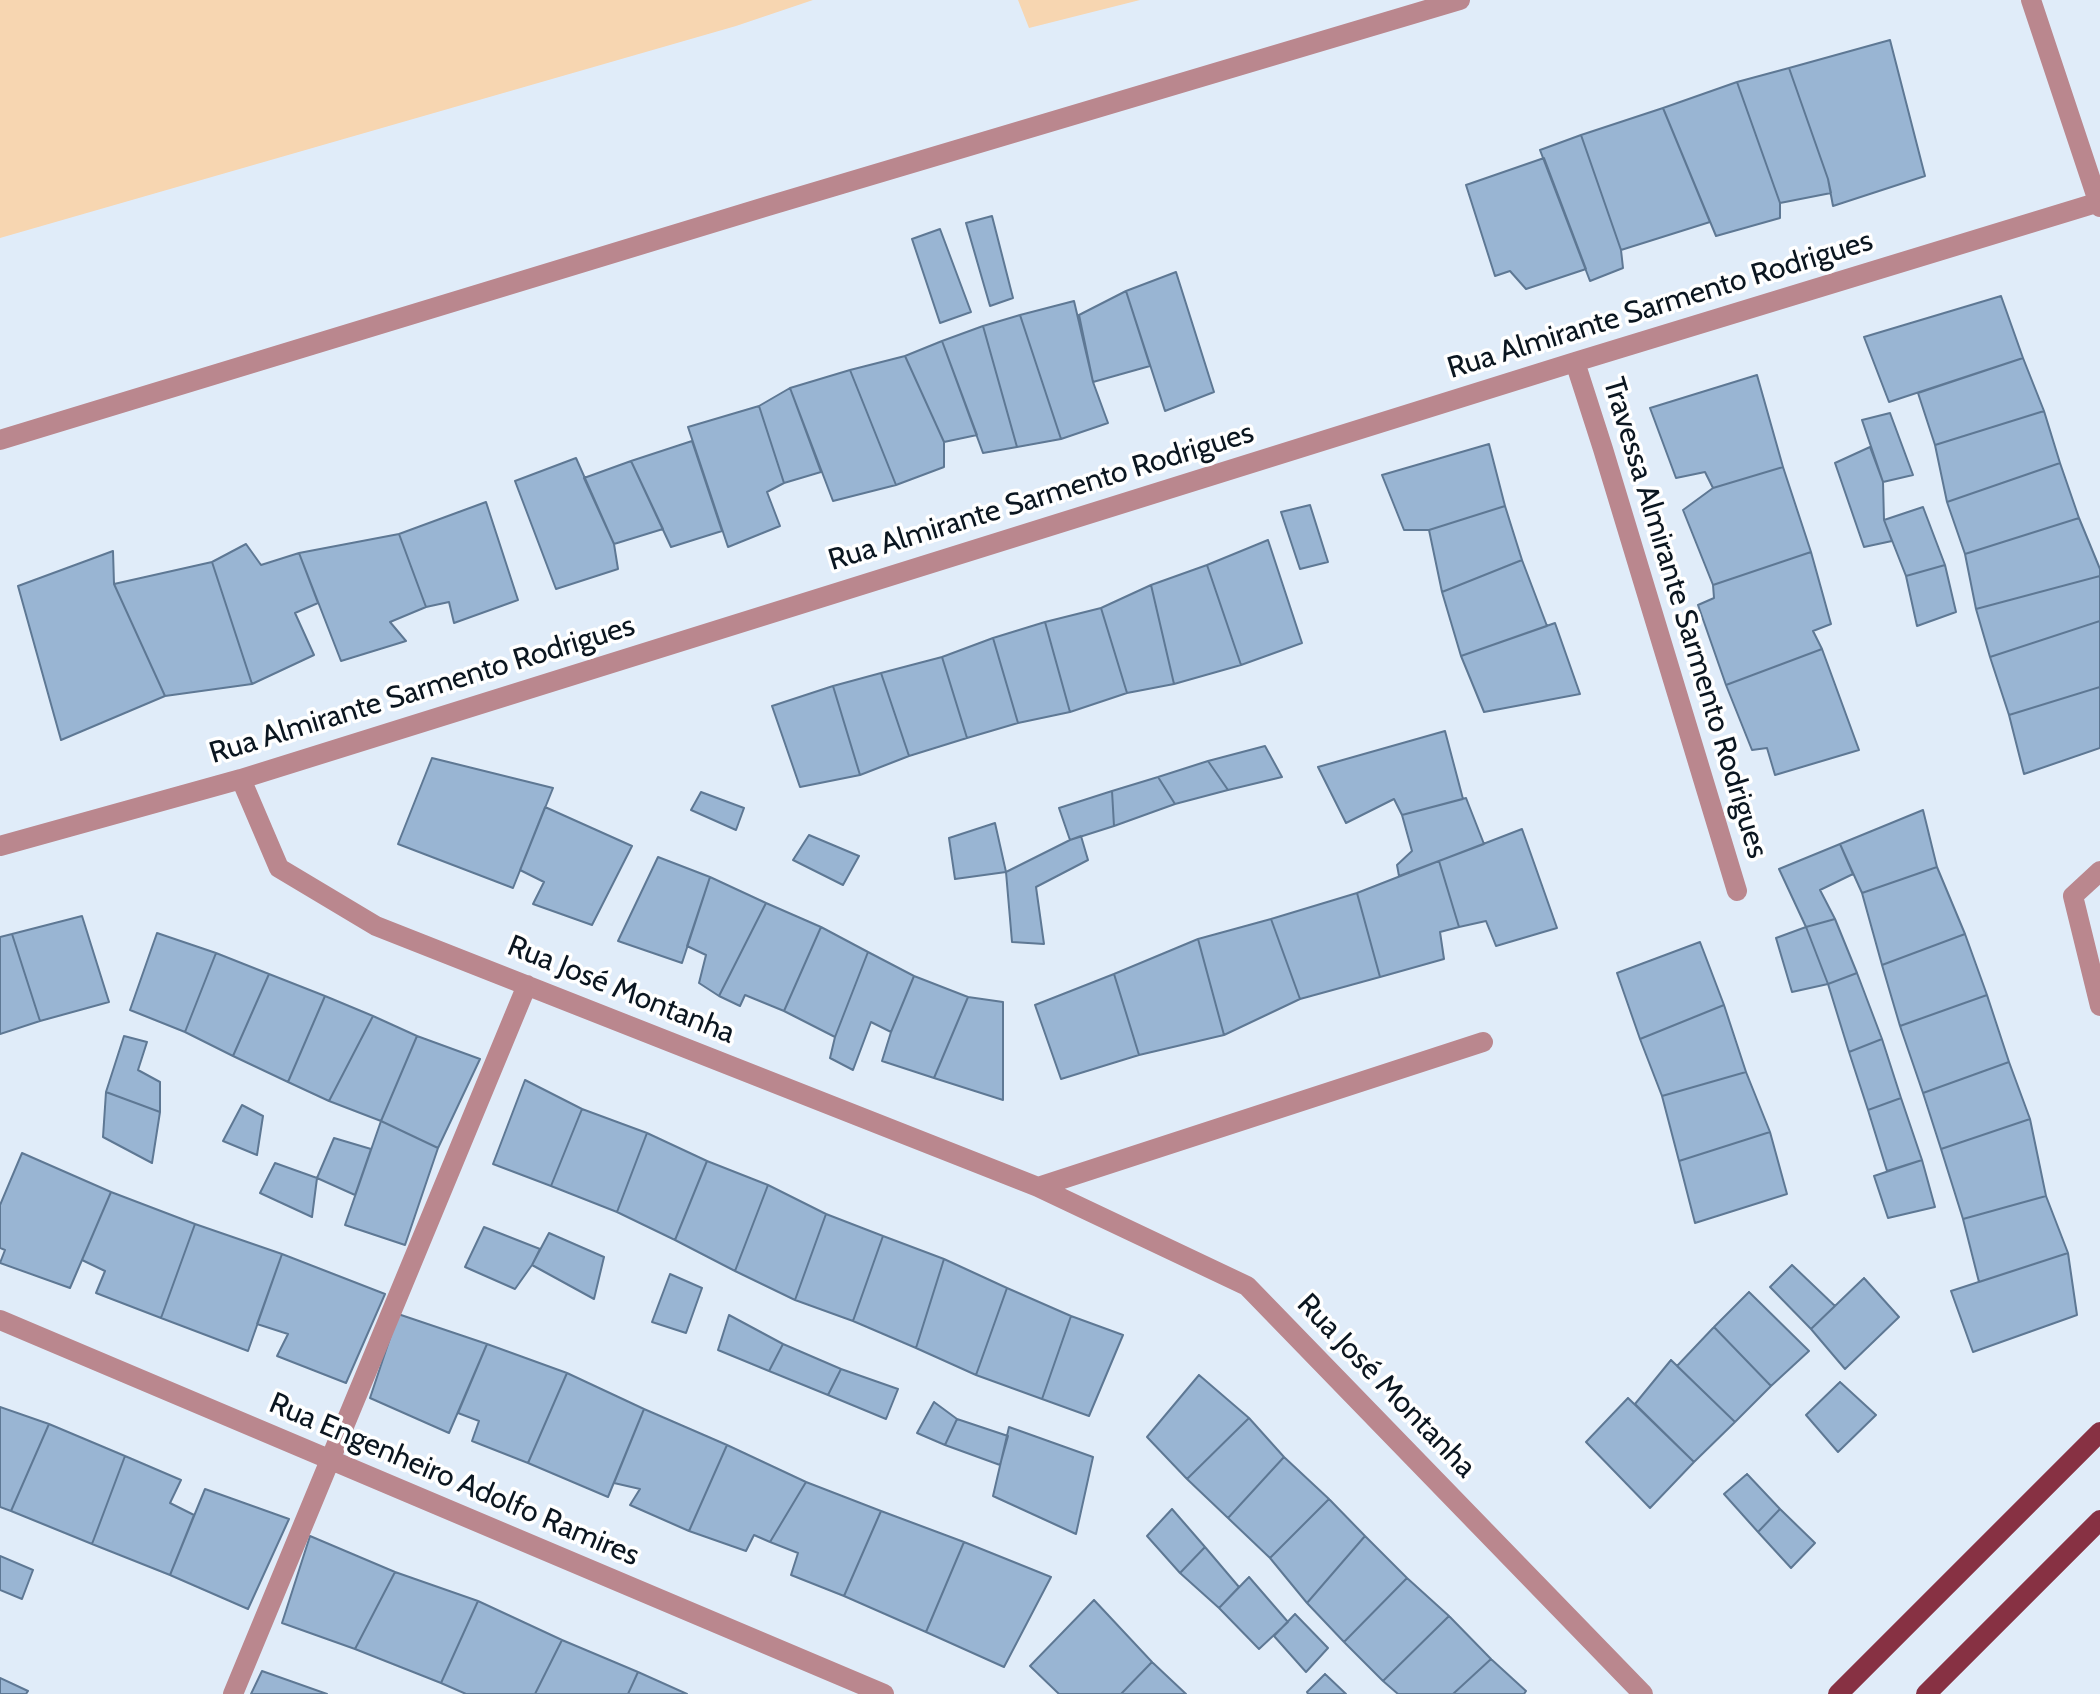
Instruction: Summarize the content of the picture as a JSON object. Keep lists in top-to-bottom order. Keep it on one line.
{"streets":{"street":["Rua Almirante Sarmento Rodrigues","Travessa Almirante Sarmento Rodrigues","Rua José Montanha","Rua Engenheiro Adolfo Ramires"]},"crossings":[["Rua Almirante Sarmento Rodrigues","Travessa Almirante Sarmento Rodrigues"],["Rua Almirante Sarmento Rodrigues","Rua José Montanha"]]}
